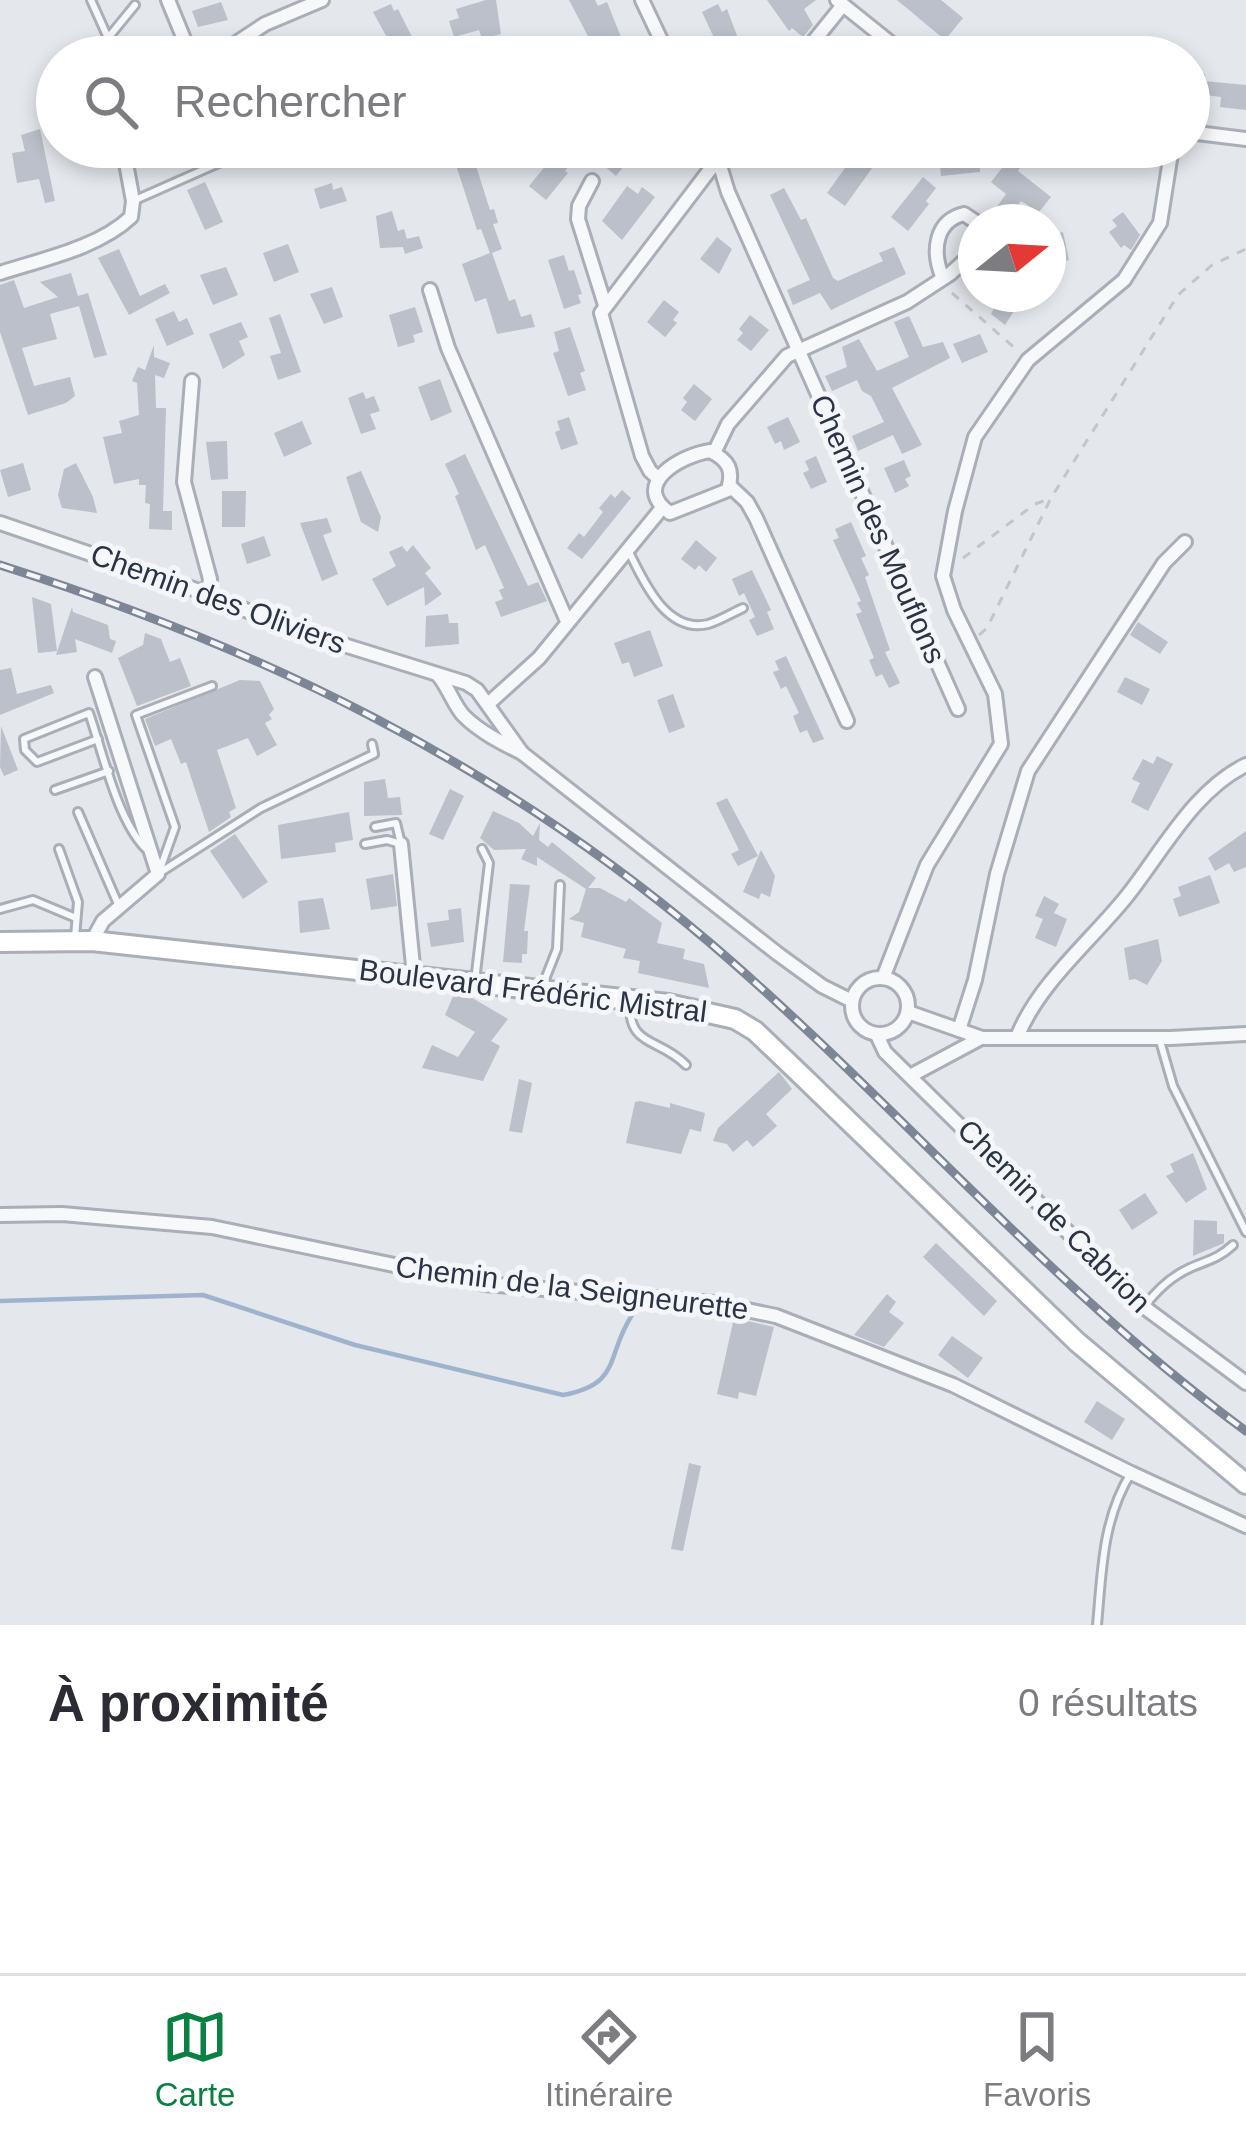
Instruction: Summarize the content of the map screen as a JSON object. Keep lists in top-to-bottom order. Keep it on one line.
{"streets":{"main road":["Boulevard Frédéric Mistral"],"street":["Chemin des Mouflons","Chemin des Oliviers","Chemin de Cabrion","Chemin de la Seigneurette"]},"crossings":[["Chemin des Oliviers","Chemin de Cabrion"]],"north":"right","page":{"search":"Rechercher","heading":["À proximité","0 résultats"],"nav":["Carte","Itinéraire","Favoris"]}}
